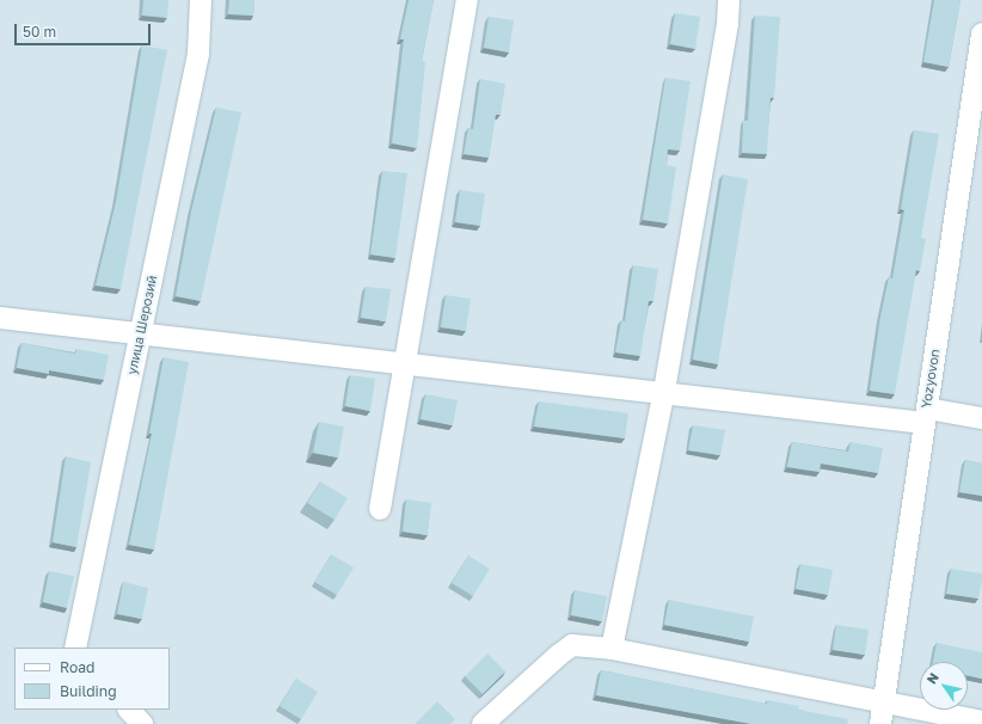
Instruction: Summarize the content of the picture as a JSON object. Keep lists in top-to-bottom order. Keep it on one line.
{"streets":{"street":["улица Шерозий","Yozyovon"]},"legend":["Road","Building"],"scale_bar":"50 m","north":"top left"}
